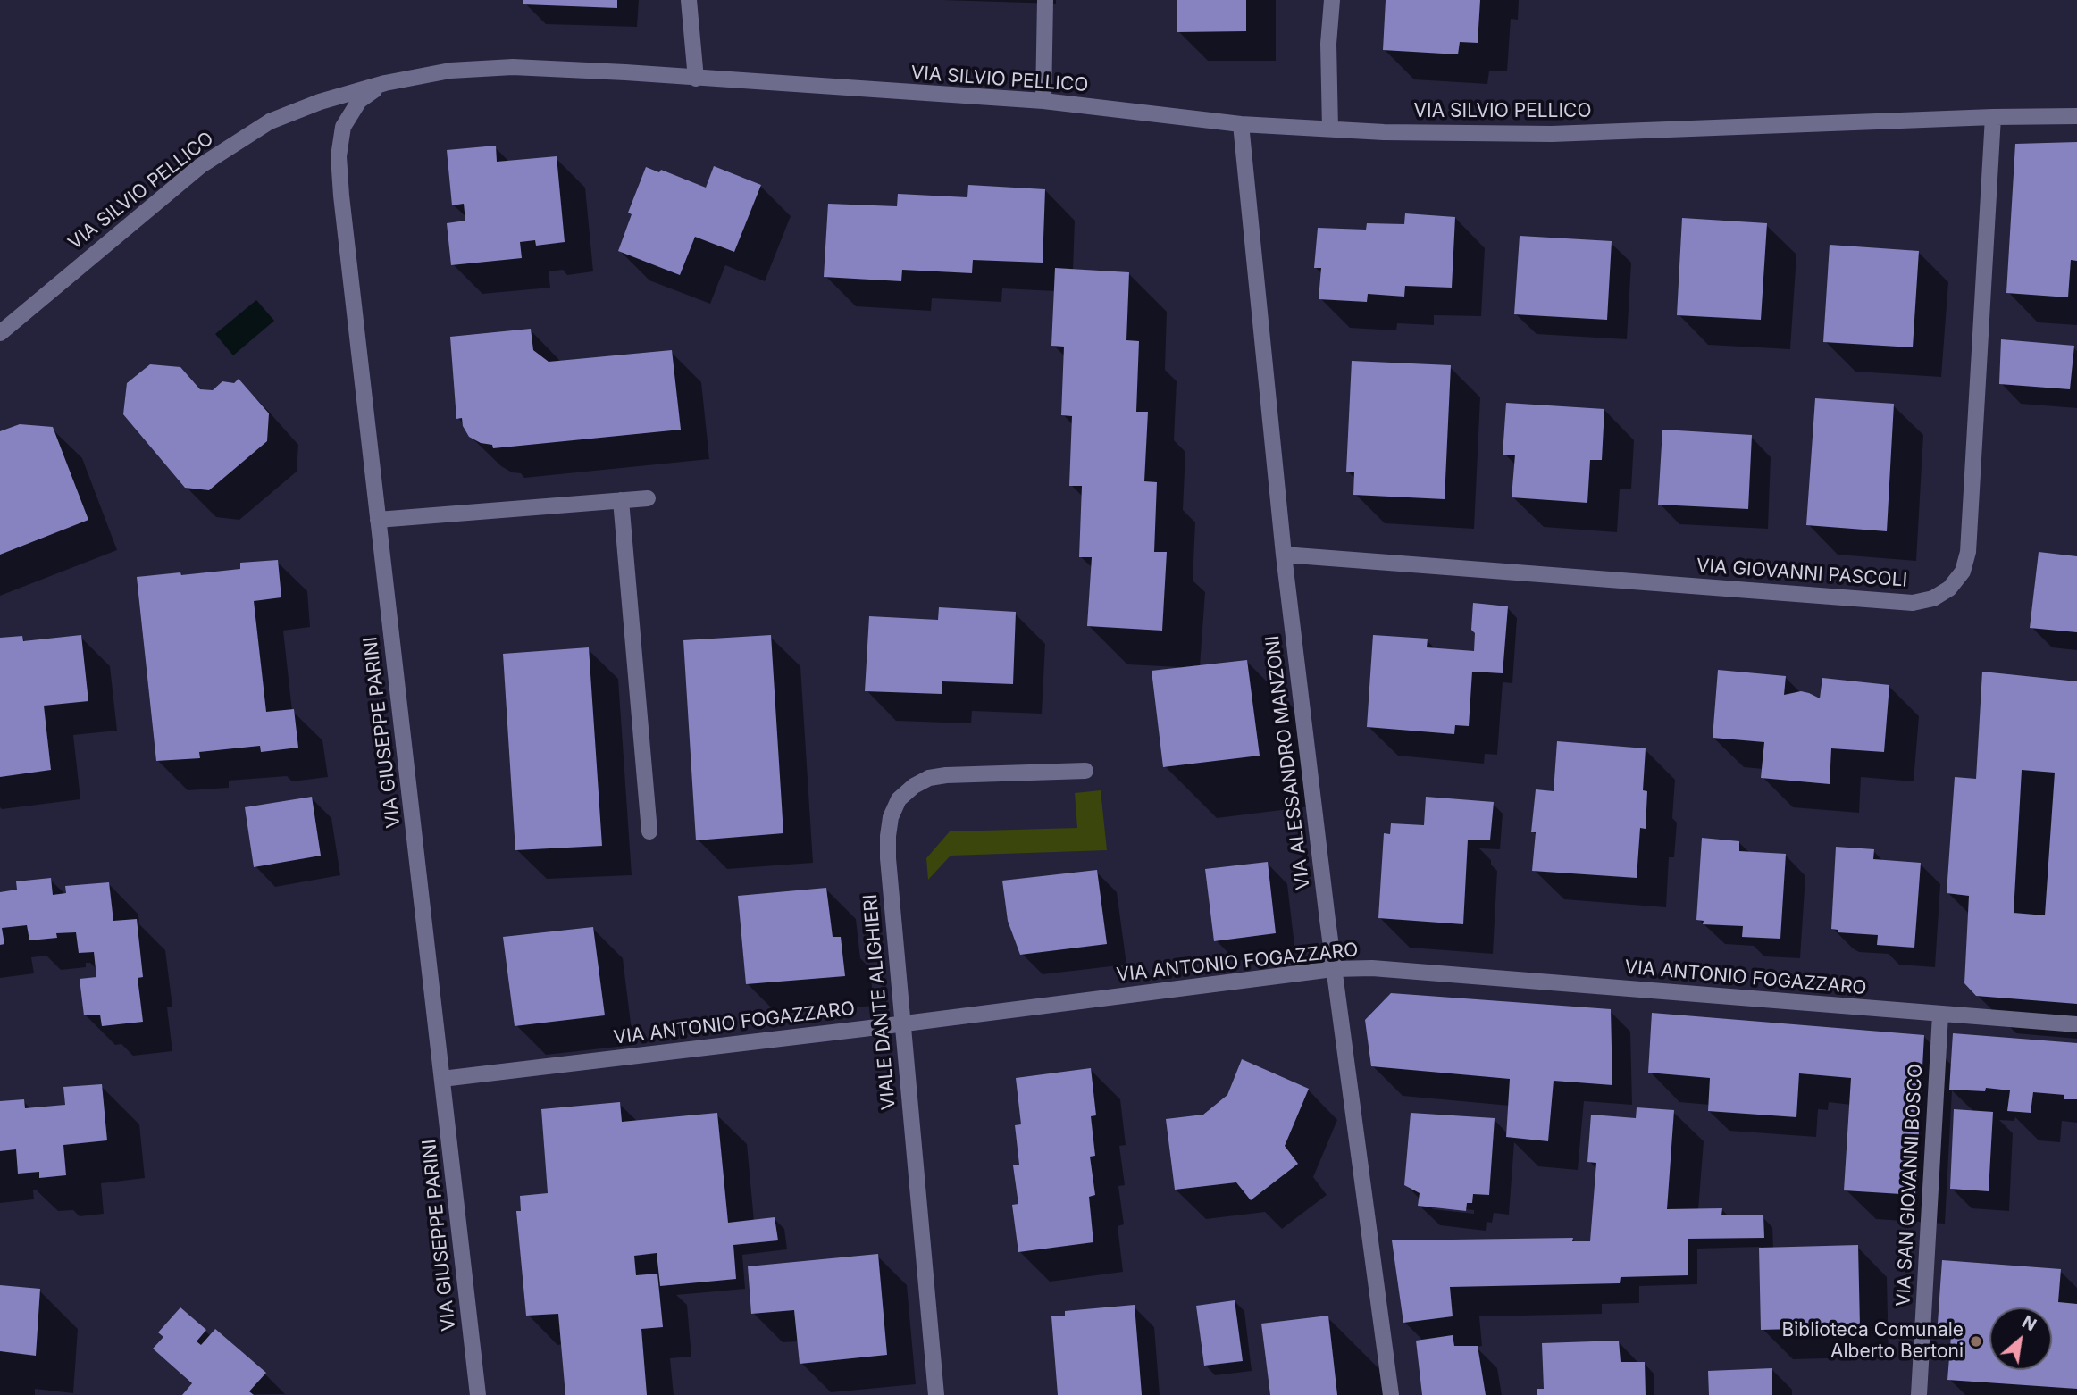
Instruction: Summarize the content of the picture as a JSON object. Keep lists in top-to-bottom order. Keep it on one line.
{"streets":{"street":["VIA SILVIO PELLICO","VIA GIOVANNI PASCOLI","VIA GIUSEPPE PARINI","VIA ALESSANDRO MANZONI","VIA ANTONIO FOGAZZARO","VIALE DANTE ALIGHIERI","VIA SAN GIOVANNI BOSCO"]},"crossings":[["VIA SILVIO PELLICO","VIA GIOVANNI PASCOLI"],["VIA SILVIO PELLICO","VIA GIUSEPPE PARINI"],["VIA SILVIO PELLICO","VIA ALESSANDRO MANZONI"],["VIA GIOVANNI PASCOLI","VIA ALESSANDRO MANZONI"],["VIA GIUSEPPE PARINI","VIA ANTONIO FOGAZZARO"],["VIA ALESSANDRO MANZONI","VIA ANTONIO FOGAZZARO"],["VIA ANTONIO FOGAZZARO","VIALE DANTE ALIGHIERI"],["VIA ANTONIO FOGAZZARO","VIA SAN GIOVANNI BOSCO"]],"places":["Biblioteca Comunale Alberto Bertoni"],"north":"top right"}
